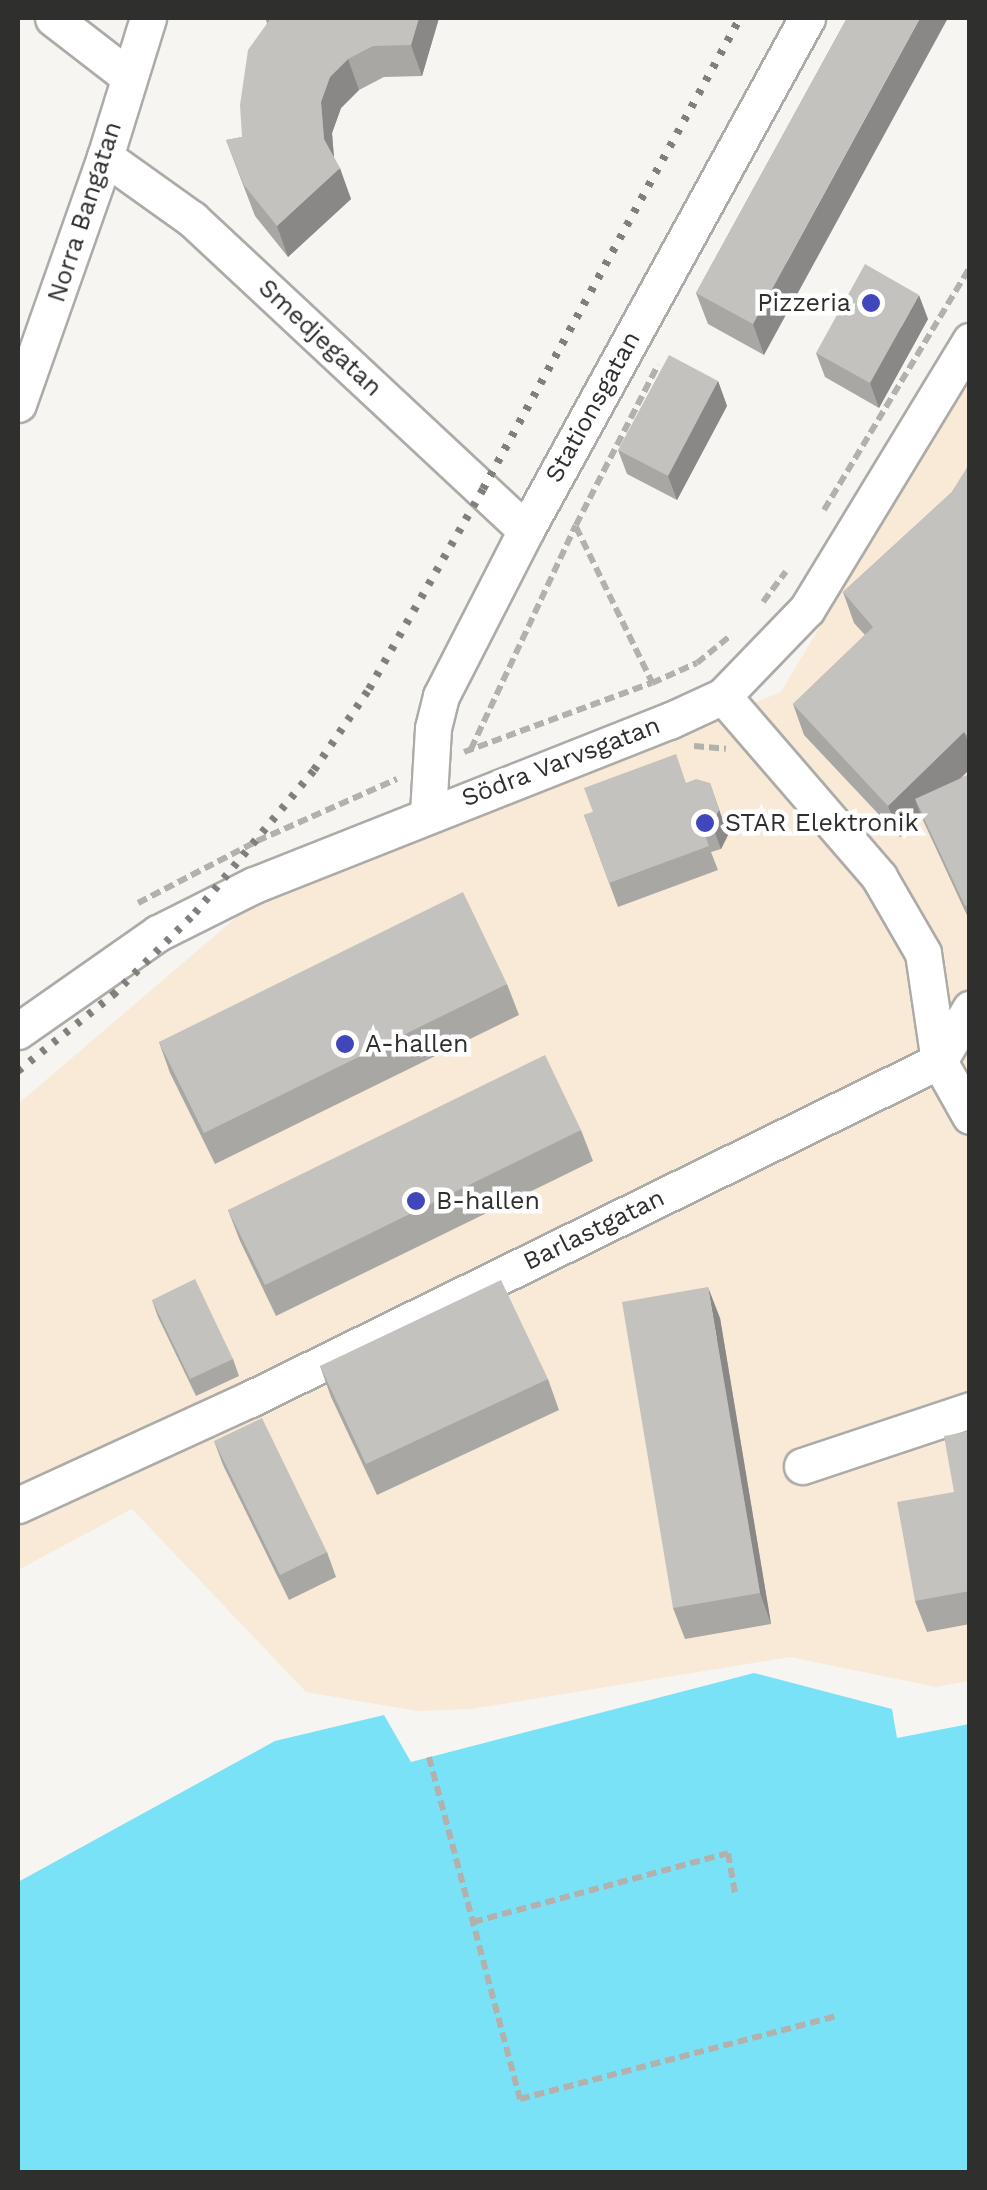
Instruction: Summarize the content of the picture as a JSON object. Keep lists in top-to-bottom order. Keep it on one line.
{"streets":{"street":["Norra Bangatan","Smedjegatan","Stationsgatan","Södra Varvsgatan","Barlastgatan"]},"crossings":[["Norra Bangatan","Smedjegatan"],["Smedjegatan","Stationsgatan"],["Stationsgatan","Södra Varvsgatan"]],"places":["Pizzeria","STAR Elektronik","A-hallen","B-hallen"]}
